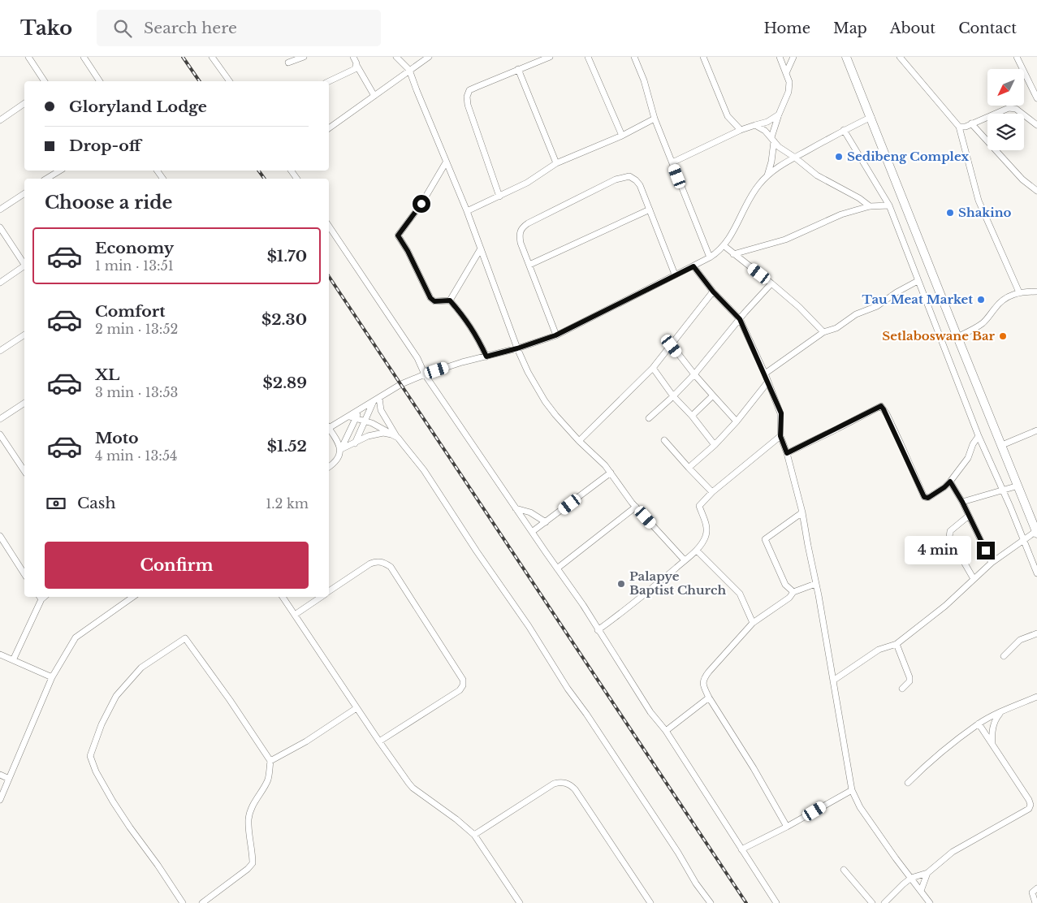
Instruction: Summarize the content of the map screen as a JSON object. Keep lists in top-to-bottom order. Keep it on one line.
{"places":["Sedibeng Complex","Shakino","Tau Meat Market","Setlaboswane Bar","Palapye Baptist Church"],"north":"bottom left","page":{"header":"Tako","search":"Search here","nav":["Home","Map","About","Contact"],"banner":["Gloryland Lodge","Drop-off"],"heading":"Choose a ride","list":[{"name":"Economy","note":"1 min · 13:51","value":"$1.70"},{"name":"Comfort","note":"2 min · 13:52","value":"$2.30"},{"name":"XL","note":"3 min · 13:53","value":"$2.89"},{"name":"Moto","note":"4 min · 13:54","value":"$1.52"}],"pay":["Cash","1.2 km"],"buttons":"Confirm","bubble":"4 min"}}
